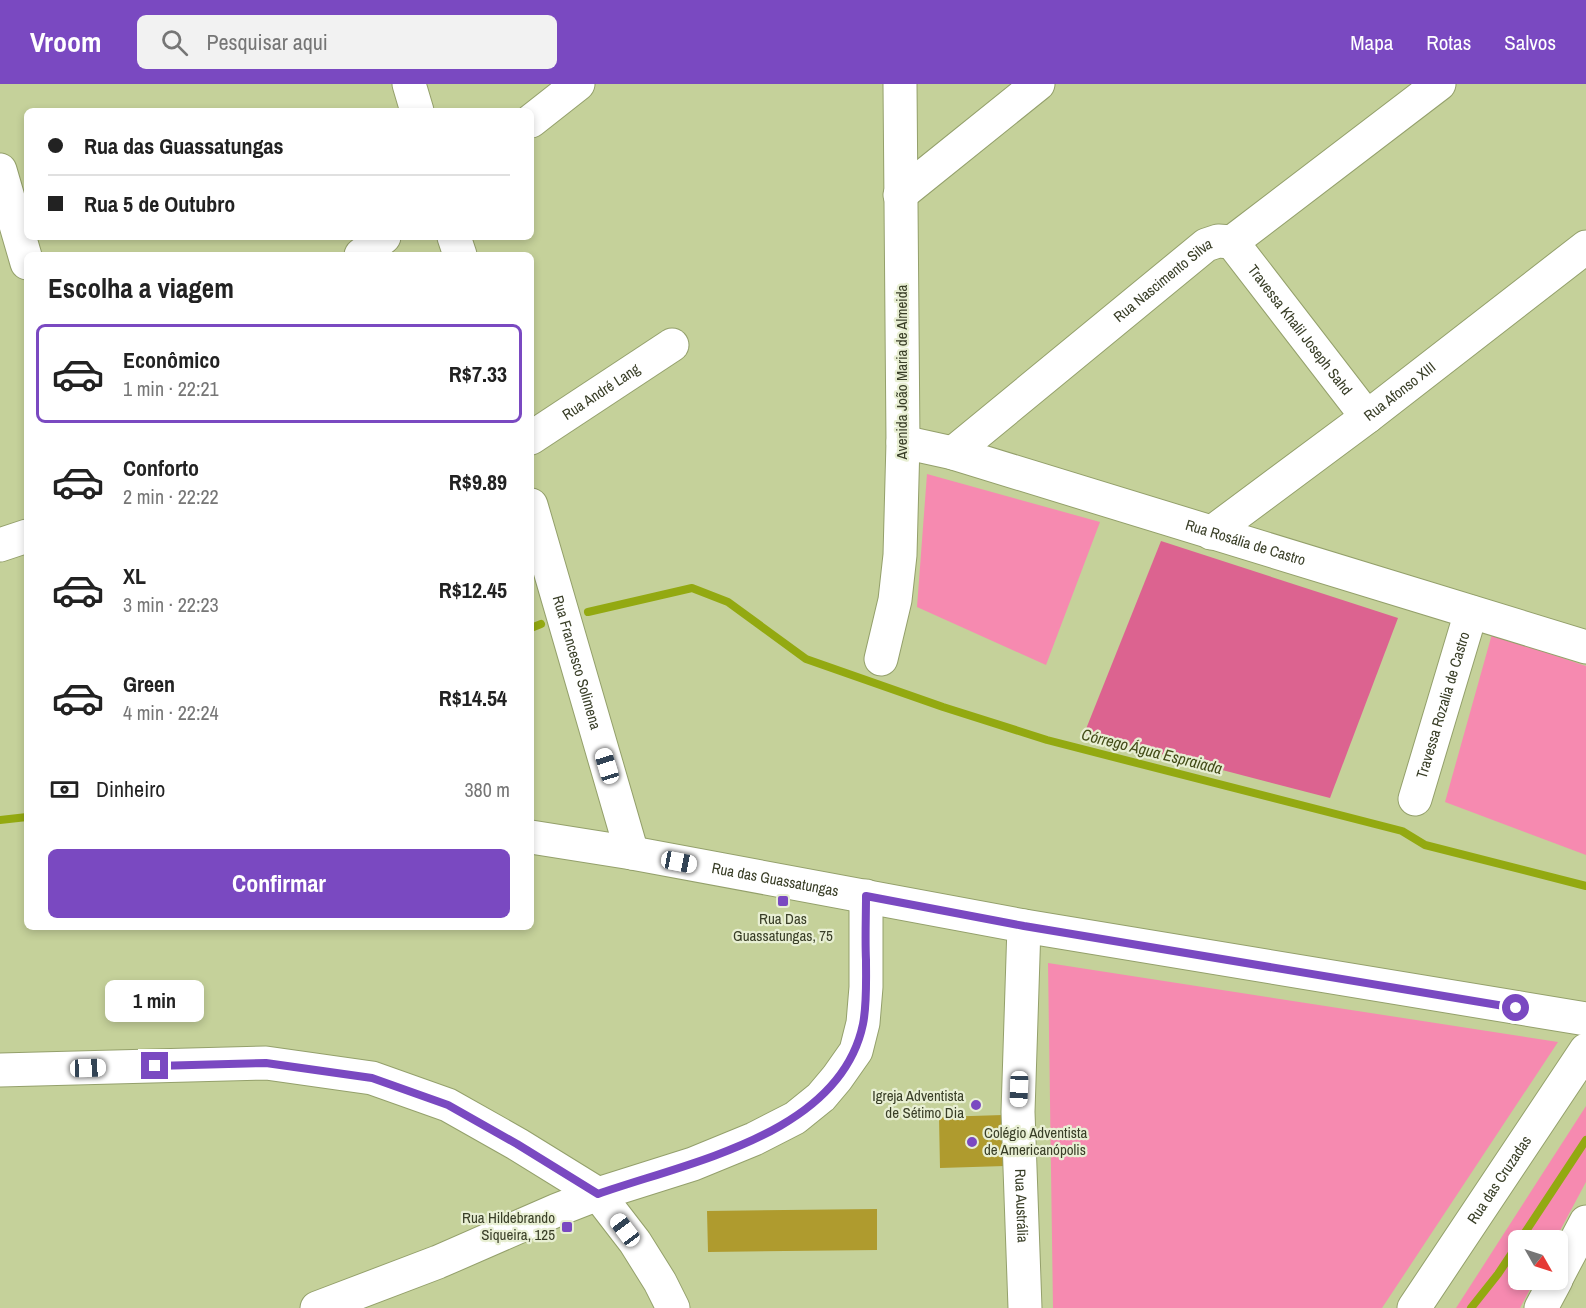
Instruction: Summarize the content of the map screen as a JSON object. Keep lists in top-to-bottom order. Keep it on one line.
{"streets":{"street":["Rua Nascimento Silva","Travessa Khalil Joseph Sahd","Avenida João Maria de Almeida","Rua André Lang","Rua Afonso XIII","Rua Rosália de Castro","Rua Francesco Solimena","Travessa Rozalia de Castro","Rua das Guassatungas","Rua das Cruzadas","Rua Austrália"]},"crossings":[["Rua Nascimento Silva","Travessa Khalil Joseph Sahd"],["Rua Nascimento Silva","Rua Rosália de Castro"],["Travessa Khalil Joseph Sahd","Rua Afonso XIII"],["Avenida João Maria de Almeida","Rua Rosália de Castro"],["Rua Afonso XIII","Rua Rosália de Castro"],["Rua Rosália de Castro","Travessa Rozalia de Castro"],["Rua Francesco Solimena","Rua das Guassatungas"],["Rua das Guassatungas","Rua Austrália"]],"water":["Córrego Água Espraiada"],"places":{"transit":["Rua Das Guassatungas, 75","Rua Hildebrando Siqueira, 125"],"other":["Igreja Adventista de Sétimo Dia","Colégio Adventista de Americanópolis"]},"north":"bottom right","page":{"header":"Vroom","search":"Pesquisar aqui","nav":["Mapa","Rotas","Salvos"],"banner":["Rua das Guassatungas","Rua 5 de Outubro"],"heading":"Escolha a viagem","list":[{"name":"Econômico","note":"1 min · 22:21","value":"R$7.33"},{"name":"Conforto","note":"2 min · 22:22","value":"R$9.89"},{"name":"XL","note":"3 min · 22:23","value":"R$12.45"},{"name":"Green","note":"4 min · 22:24","value":"R$14.54"}],"pay":["Dinheiro","380 m"],"buttons":"Confirmar","bubble":"1 min"}}
